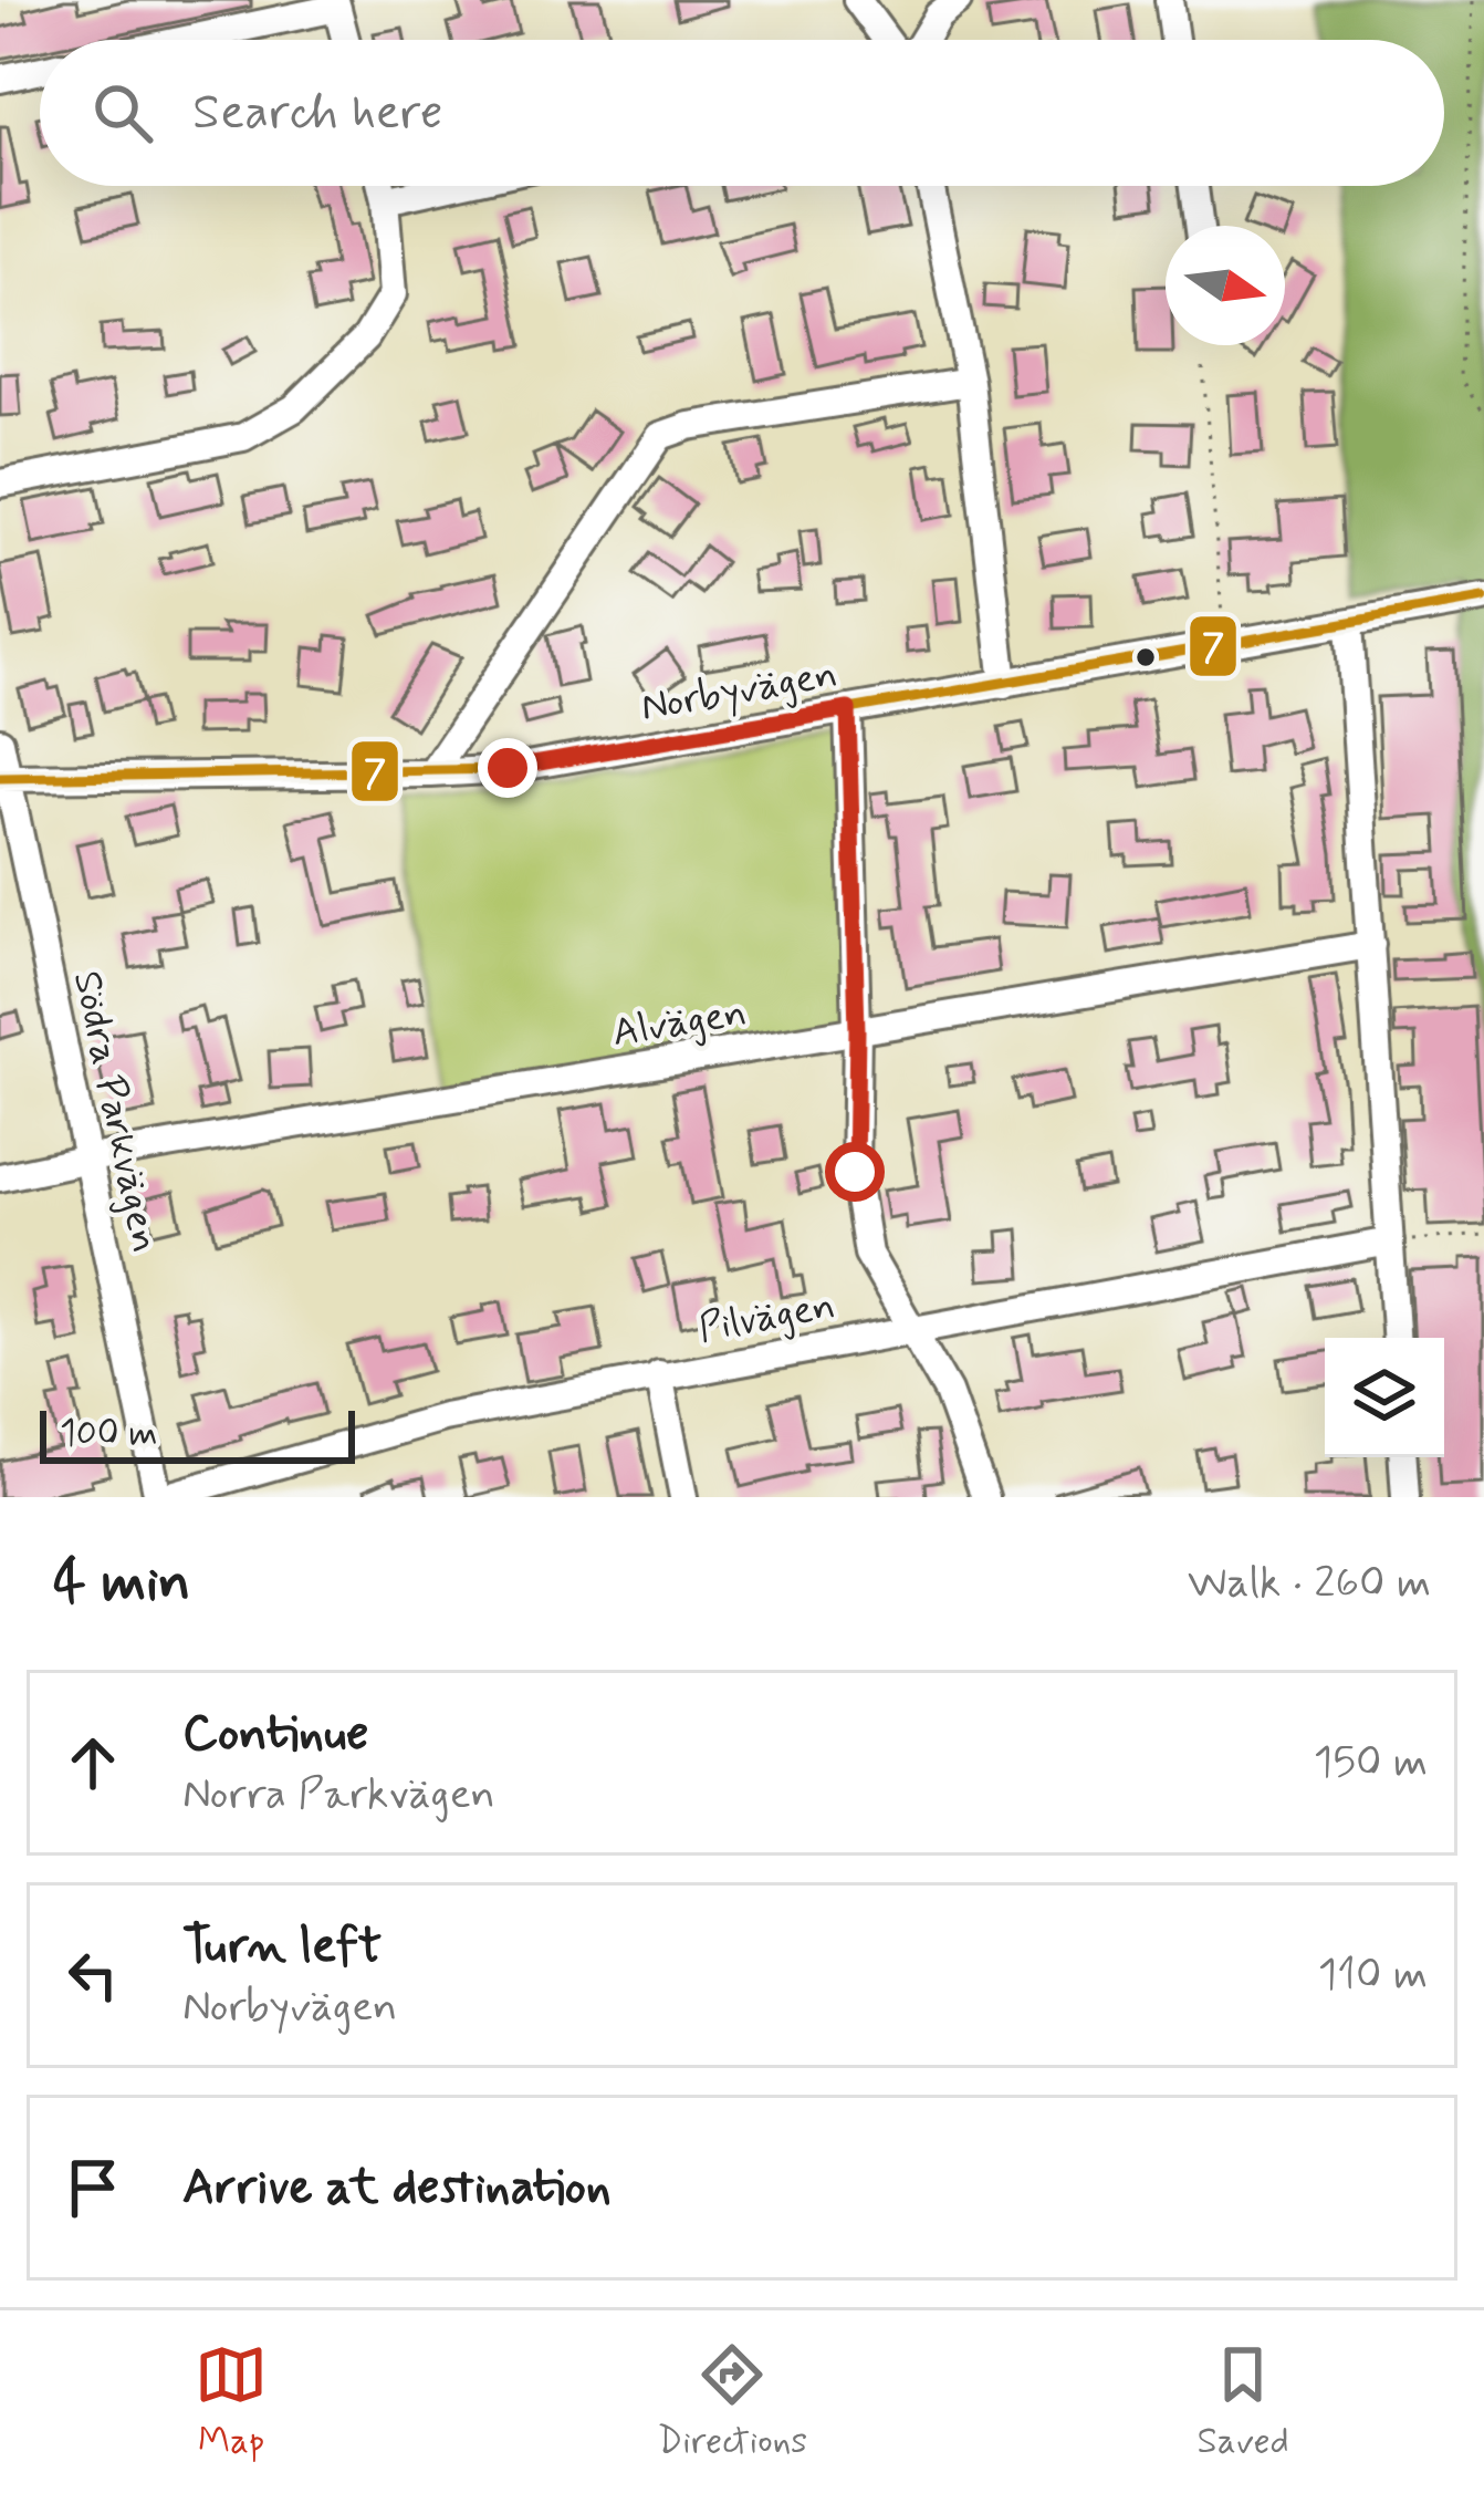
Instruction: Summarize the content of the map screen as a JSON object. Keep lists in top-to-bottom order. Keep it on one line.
{"streets":{"street":["Norbyvägen","Alvägen","Södra Parkvägen","Pilvägen"]},"crossings":[["Norbyvägen","Södra Parkvägen"],["Alvägen","Södra Parkvägen"],["Södra Parkvägen","Pilvägen"]],"lines":["transit line 7"],"scale_bar":"100 m","north":"right","page":{"search":"Search here","scale":"100 m","heading":["4 min","Walk · 260 m"],"list":[["Continue","Norra Parkvägen","150 m"],["Turn left","Norbyvägen","110 m"],"Arrive at destination"],"nav":["Map","Directions","Saved"]}}
